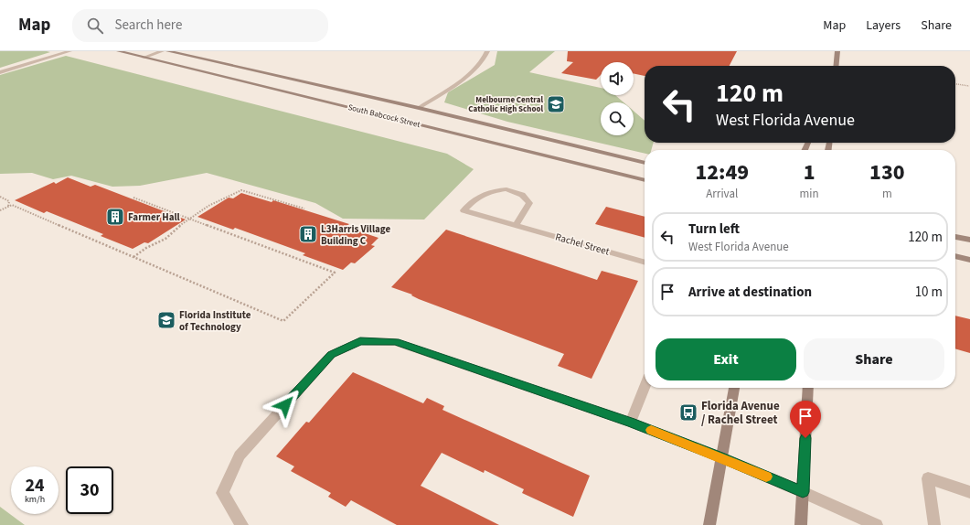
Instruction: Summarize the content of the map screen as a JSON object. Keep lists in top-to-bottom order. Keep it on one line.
{"streets":{"main road":["South Babcock Street"],"street":["Rachel Street"]},"places":{"school or university":["Melbourne Central Catholic High School","Florida Institute of Technology"],"building":["Farmer Hall","L3Harris Village Building C"],"bus stop":["Florida Avenue / Rachel Street"]},"page":{"header":"Map","search":"Search here","nav":["Map","Layers","Share"],"turn":["120 m","West Florida Avenue"],"eta":["12:49","Arrival","1","min","130","m"],"list":[{"name":"Turn left","note":"West Florida Avenue","value":"120 m"},{"name":"Arrive at destination","value":"10 m"}],"buttons":["Exit","Share"],"speed":"24 km/h","limit":"30"}}
